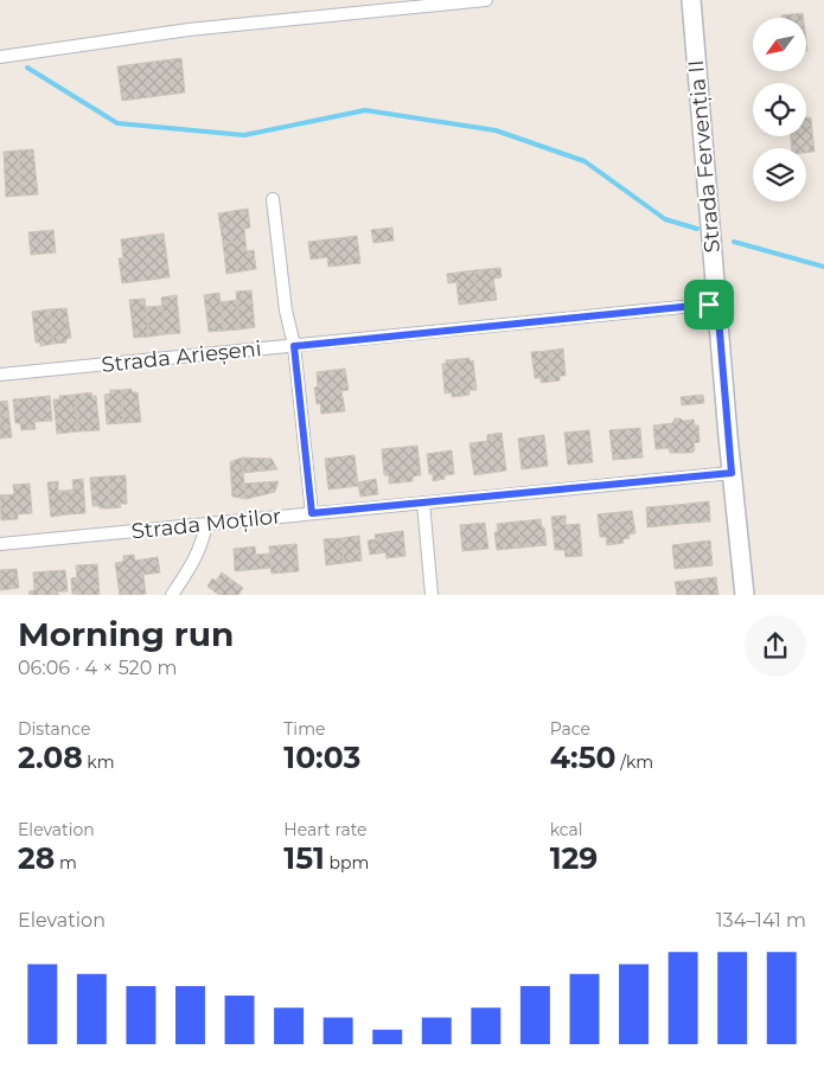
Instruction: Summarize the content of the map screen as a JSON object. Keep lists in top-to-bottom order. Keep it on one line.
{"streets":{"street":["Strada Fervenția II","Strada Arieșeni","Strada Moților"]},"crossings":[["Strada Fervenția II","Strada Arieșeni"],["Strada Fervenția II","Strada Moților"]],"north":"bottom left","page":{"heading":["Morning run","06:06 · 4 × 520 m"],"stats":[["Distance","2.08 km"],["Time","10:03"],["Pace","4:50 /km"],["Elevation","28 m"],["Heart rate","151 bpm"],["kcal","129"]],"chart":["Elevation","134–141 m"]}}
